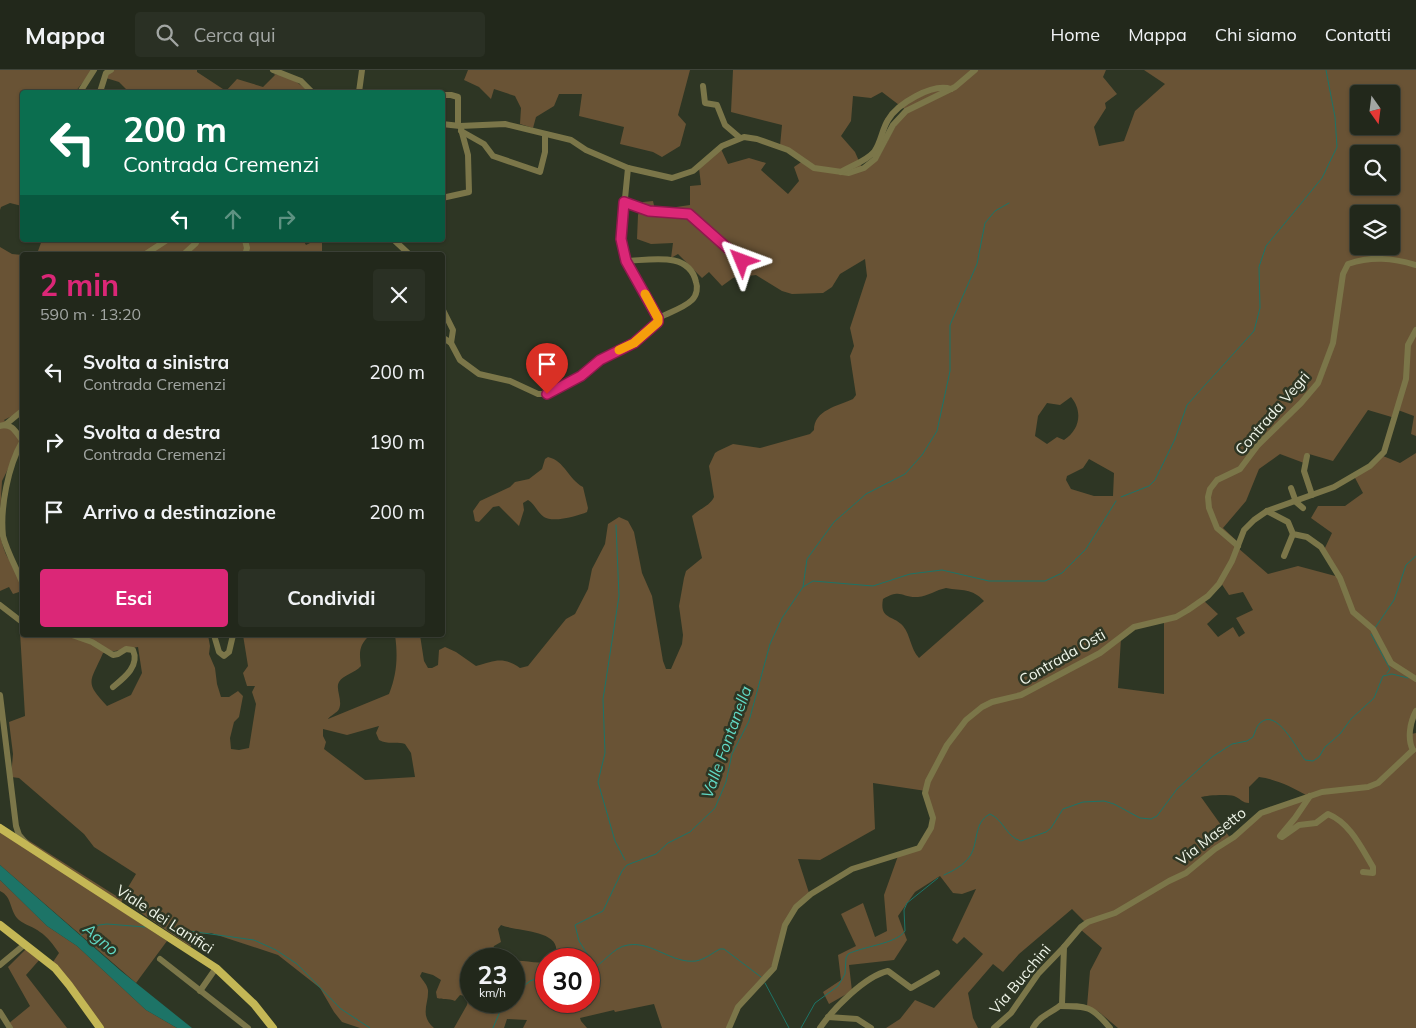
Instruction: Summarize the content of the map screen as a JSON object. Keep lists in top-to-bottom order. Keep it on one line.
{"streets":{"main road":["Viale dei Lanifici"],"street":["Contrada Vegri","Contrada Osti","Via Masetto","Via Bucchini"]},"crossings":[["Contrada Vegri","Contrada Osti"],["Via Masetto","Via Bucchini"]],"water":["Valle Fontanella","Agno"],"north":"bottom","page":{"header":"Mappa","search":"Cerca qui","nav":["Home","Mappa","Chi siamo","Contatti"],"turn":["200 m","Contrada Cremenzi"],"heading":["2 min","590 m · 13:20"],"list":[{"name":"Svolta a sinistra","note":"Contrada Cremenzi","value":"200 m"},{"name":"Svolta a destra","note":"Contrada Cremenzi","value":"190 m"},{"name":"Arrivo a destinazione","value":"200 m"}],"buttons":["Esci","Condividi"],"speed":"23 km/h","limit":"30"}}
